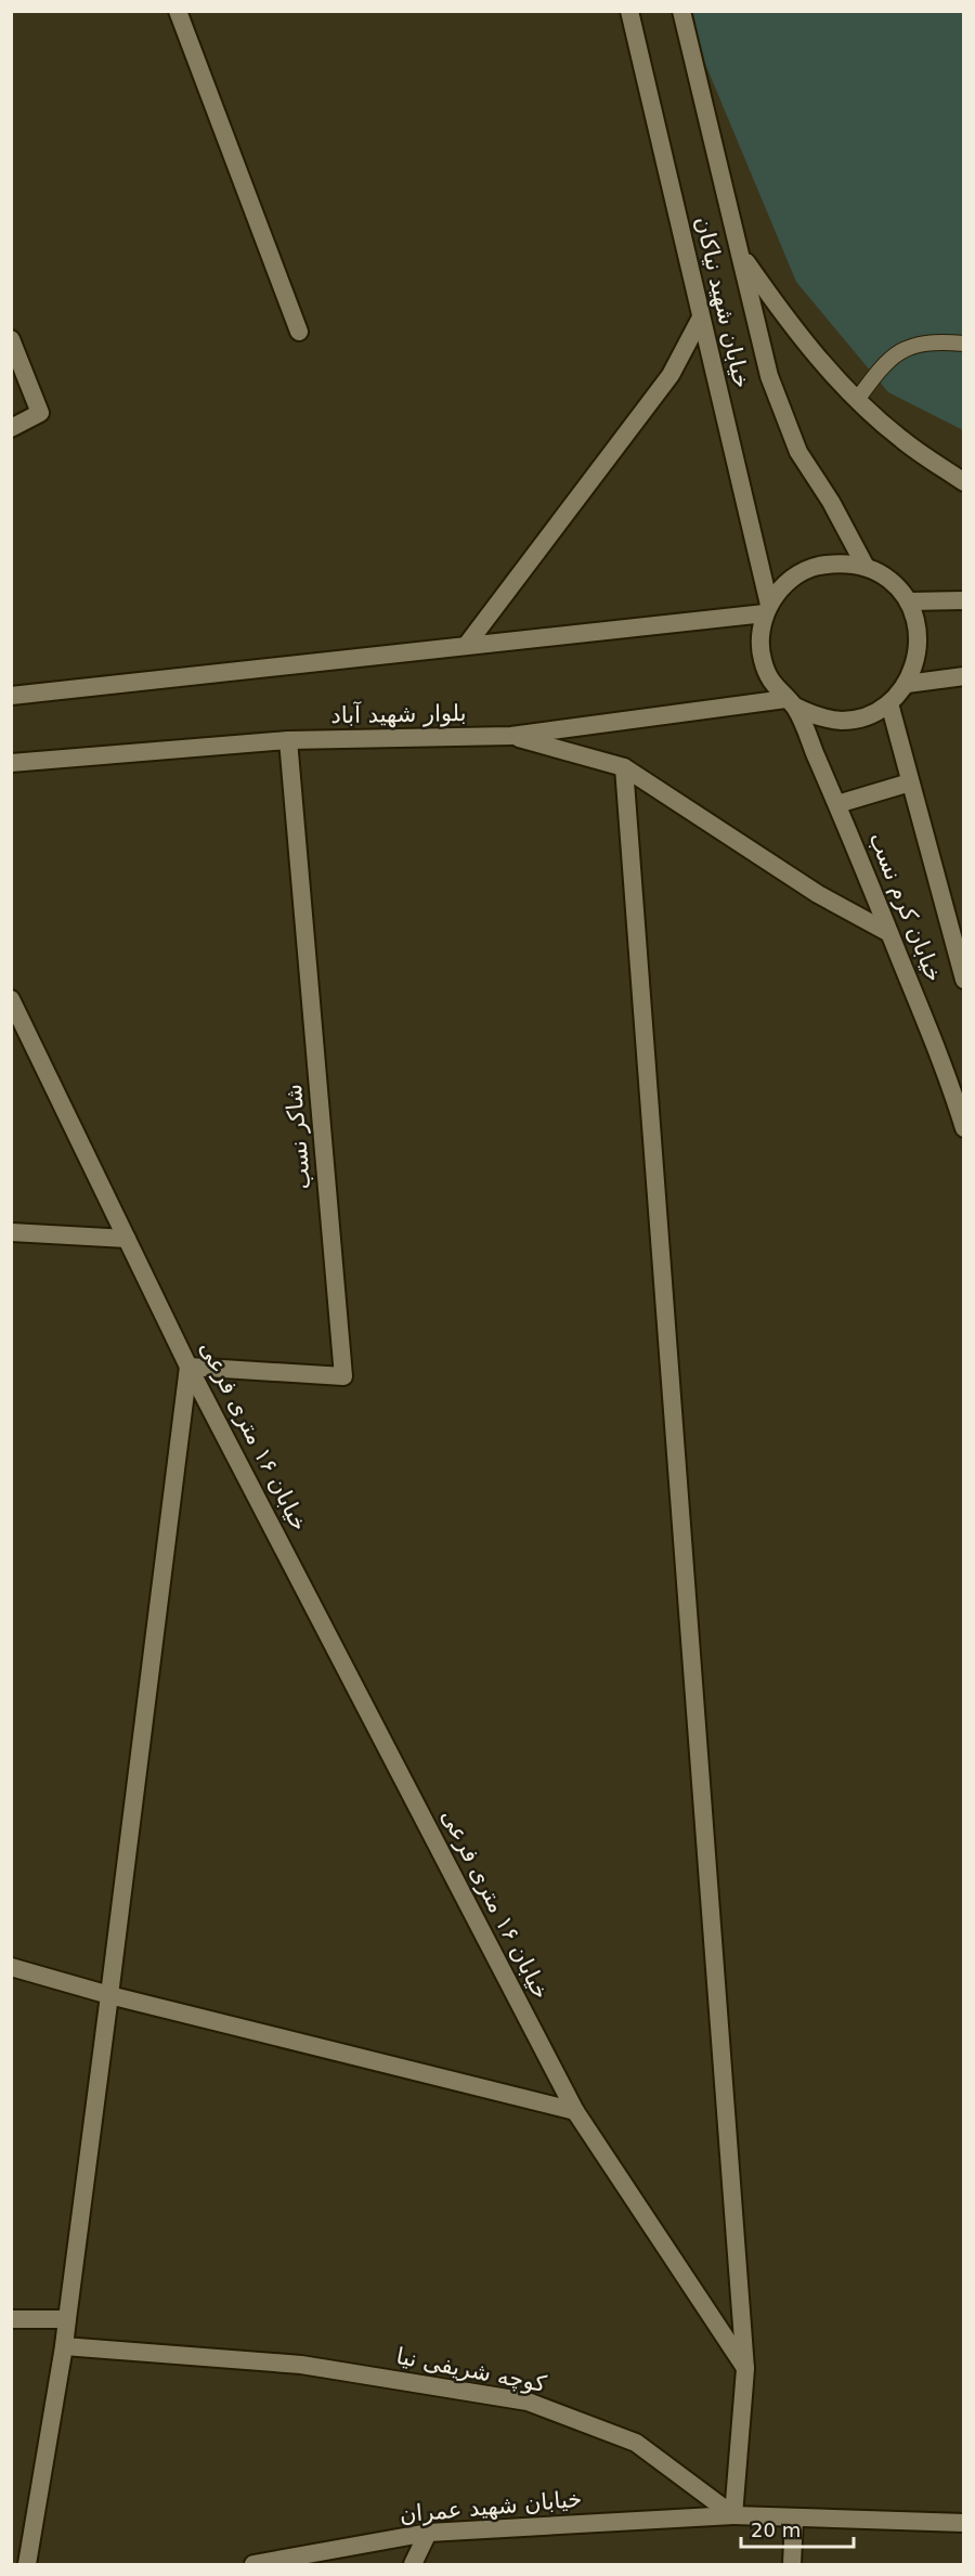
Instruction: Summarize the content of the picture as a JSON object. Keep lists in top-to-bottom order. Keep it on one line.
{"streets":{"street":["خیابان شهید نیاکان","بلوار شهید آباد","خیابان کرم نسب","شاکر نسب","خیابان ۱۶ متری فرعی","کوچه شریفی نیا","خیابان شهید عمران"]},"crossings":[["خیابان شهید نیاکان","بلوار شهید آباد"],["خیابان شهید نیاکان","خیابان کرم نسب"],["بلوار شهید آباد","خیابان کرم نسب"],["بلوار شهید آباد","شاکر نسب"],["شاکر نسب","خیابان ۱۶ متری فرعی"],["کوچه شریفی نیا","خیابان شهید عمران"]],"scale_bar":"20 m"}
